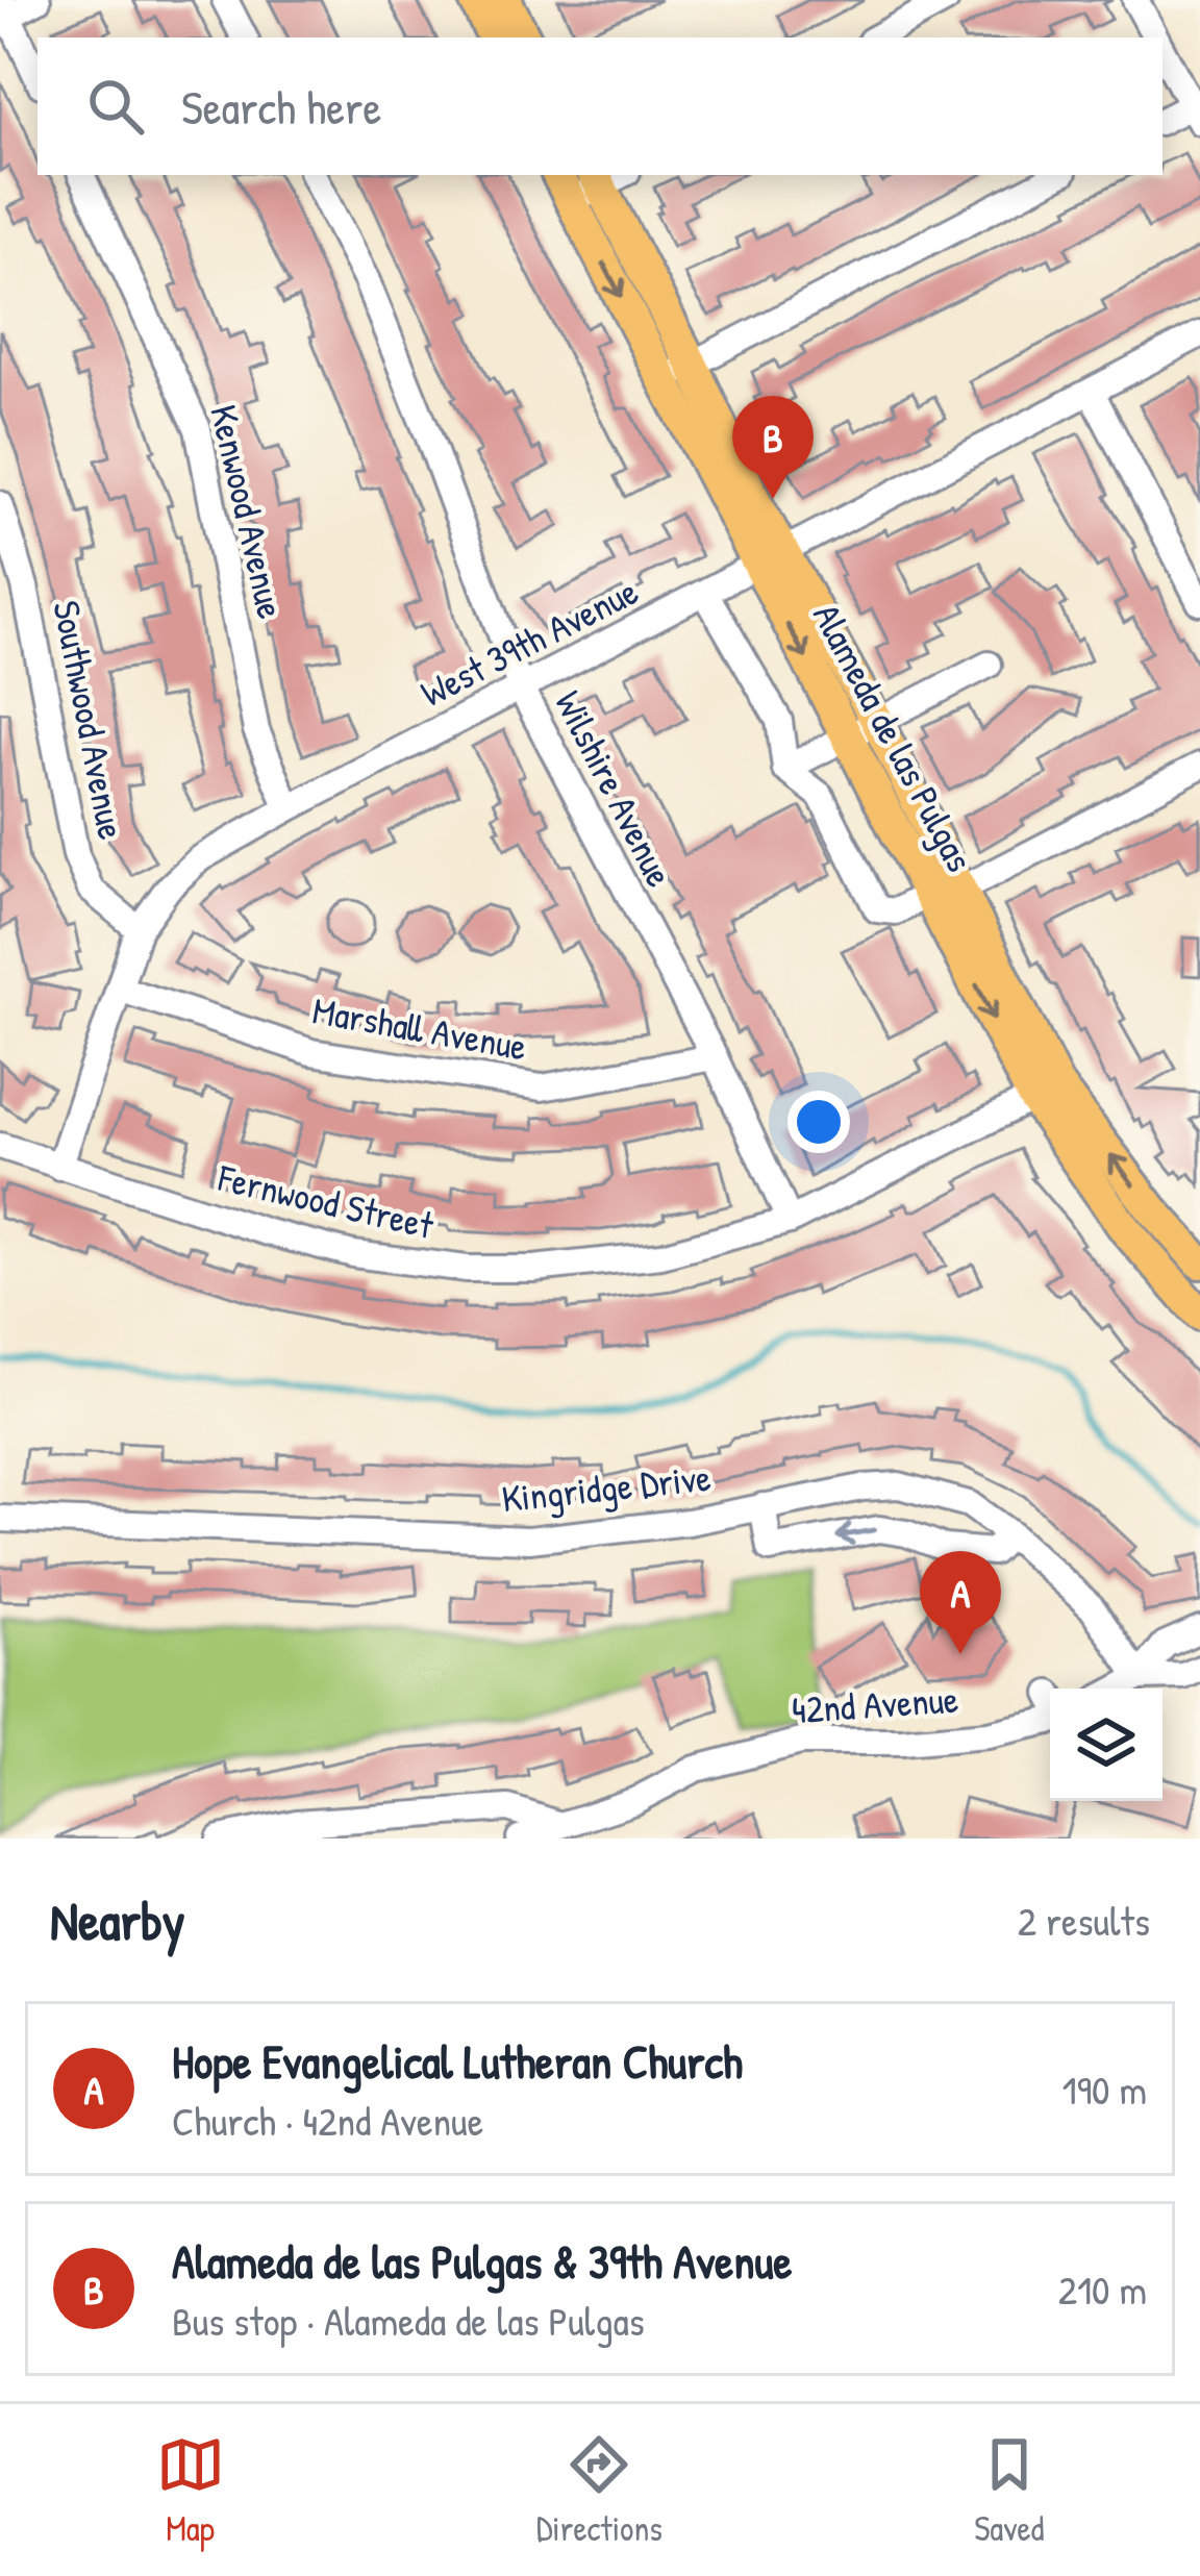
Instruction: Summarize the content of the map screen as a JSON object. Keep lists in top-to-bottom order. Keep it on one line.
{"streets":{"main road":["Alameda de las Pulgas"],"street":["Kenwood Avenue","West 39th Avenue","Southwood Avenue","Wilshire Avenue","Marshall Avenue","Fernwood Street","Kingridge Drive","42nd Avenue"]},"crossings":[["Kenwood Avenue","West 39th Avenue"],["West 39th Avenue","Southwood Avenue"],["West 39th Avenue","Alameda de las Pulgas"],["West 39th Avenue","Wilshire Avenue"],["West 39th Avenue","Marshall Avenue"],["West 39th Avenue","Fernwood Street"],["Alameda de las Pulgas","Fernwood Street"],["Wilshire Avenue","Marshall Avenue"],["Wilshire Avenue","Fernwood Street"]],"page":{"search":"Search here","pins":["B","A"],"heading":["Nearby","2 results"],"list":[{"mark":"A","name":"Hope Evangelical Lutheran Church","note":"Church · 42nd Avenue","value":"190 m"},{"mark":"B","name":"Alameda de las Pulgas & 39th Avenue","note":"Bus stop · Alameda de las Pulgas","value":"210 m"}],"nav":["Map","Directions","Saved"]}}
